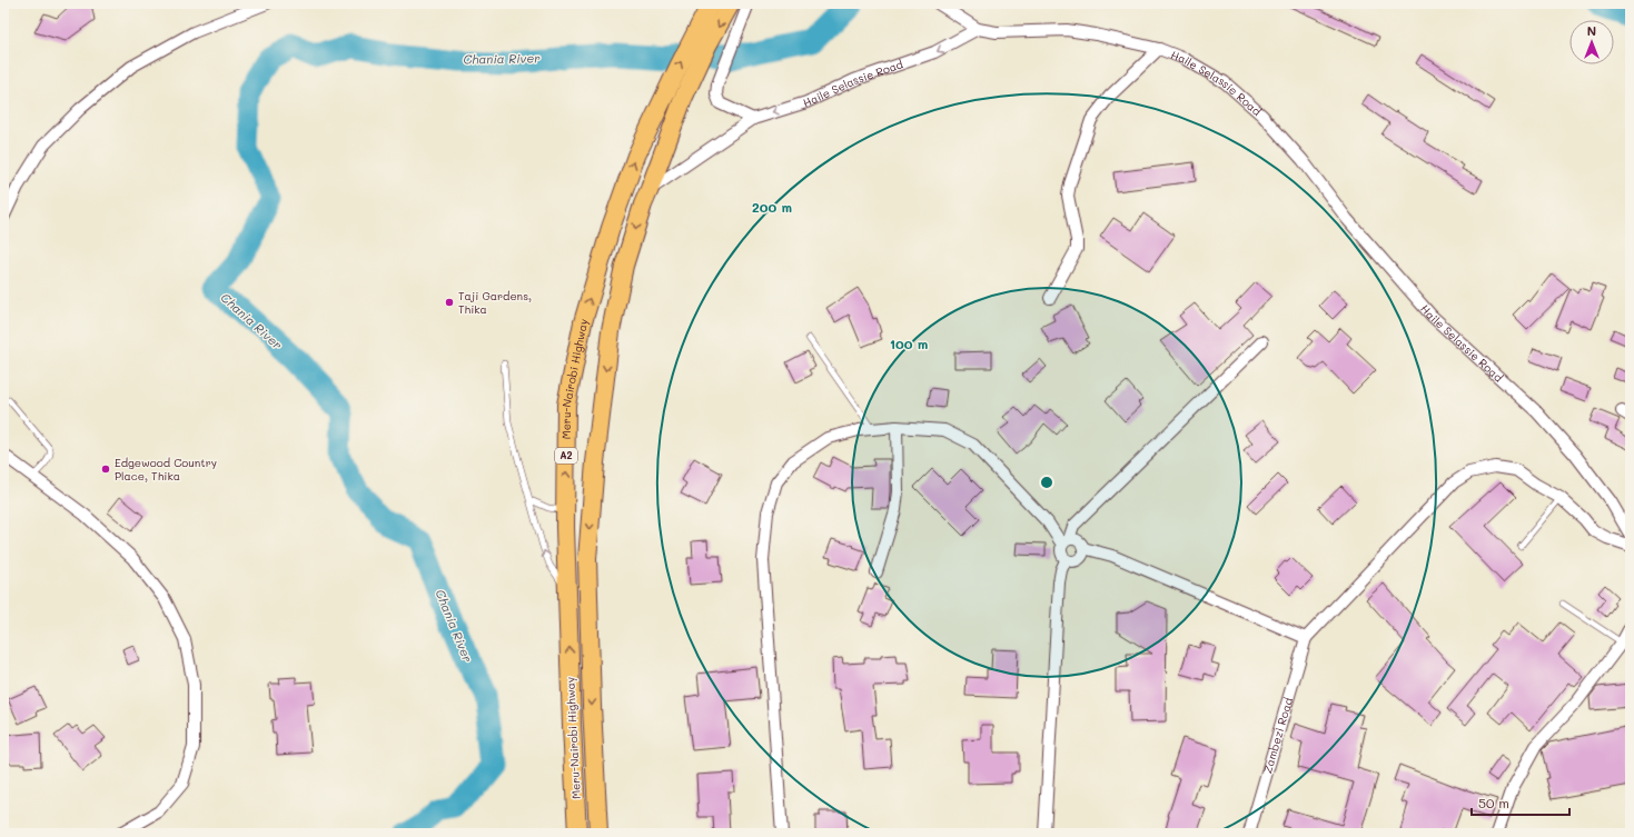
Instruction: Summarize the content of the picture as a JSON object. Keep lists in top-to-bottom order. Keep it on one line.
{"streets":{"highway":["Meru-Nairobi Highway","A2"],"street":["Haile Selassie Road","Zambezi Road"]},"crossings":[["Haile Selassie Road","Meru-Nairobi Highway"]],"water":["Chania River"],"places":["Taji Gardens, Thika","Edgewood Country Place, Thika"],"scale_bar":"50 m","north":"top","rings":["200 m","100 m"]}
